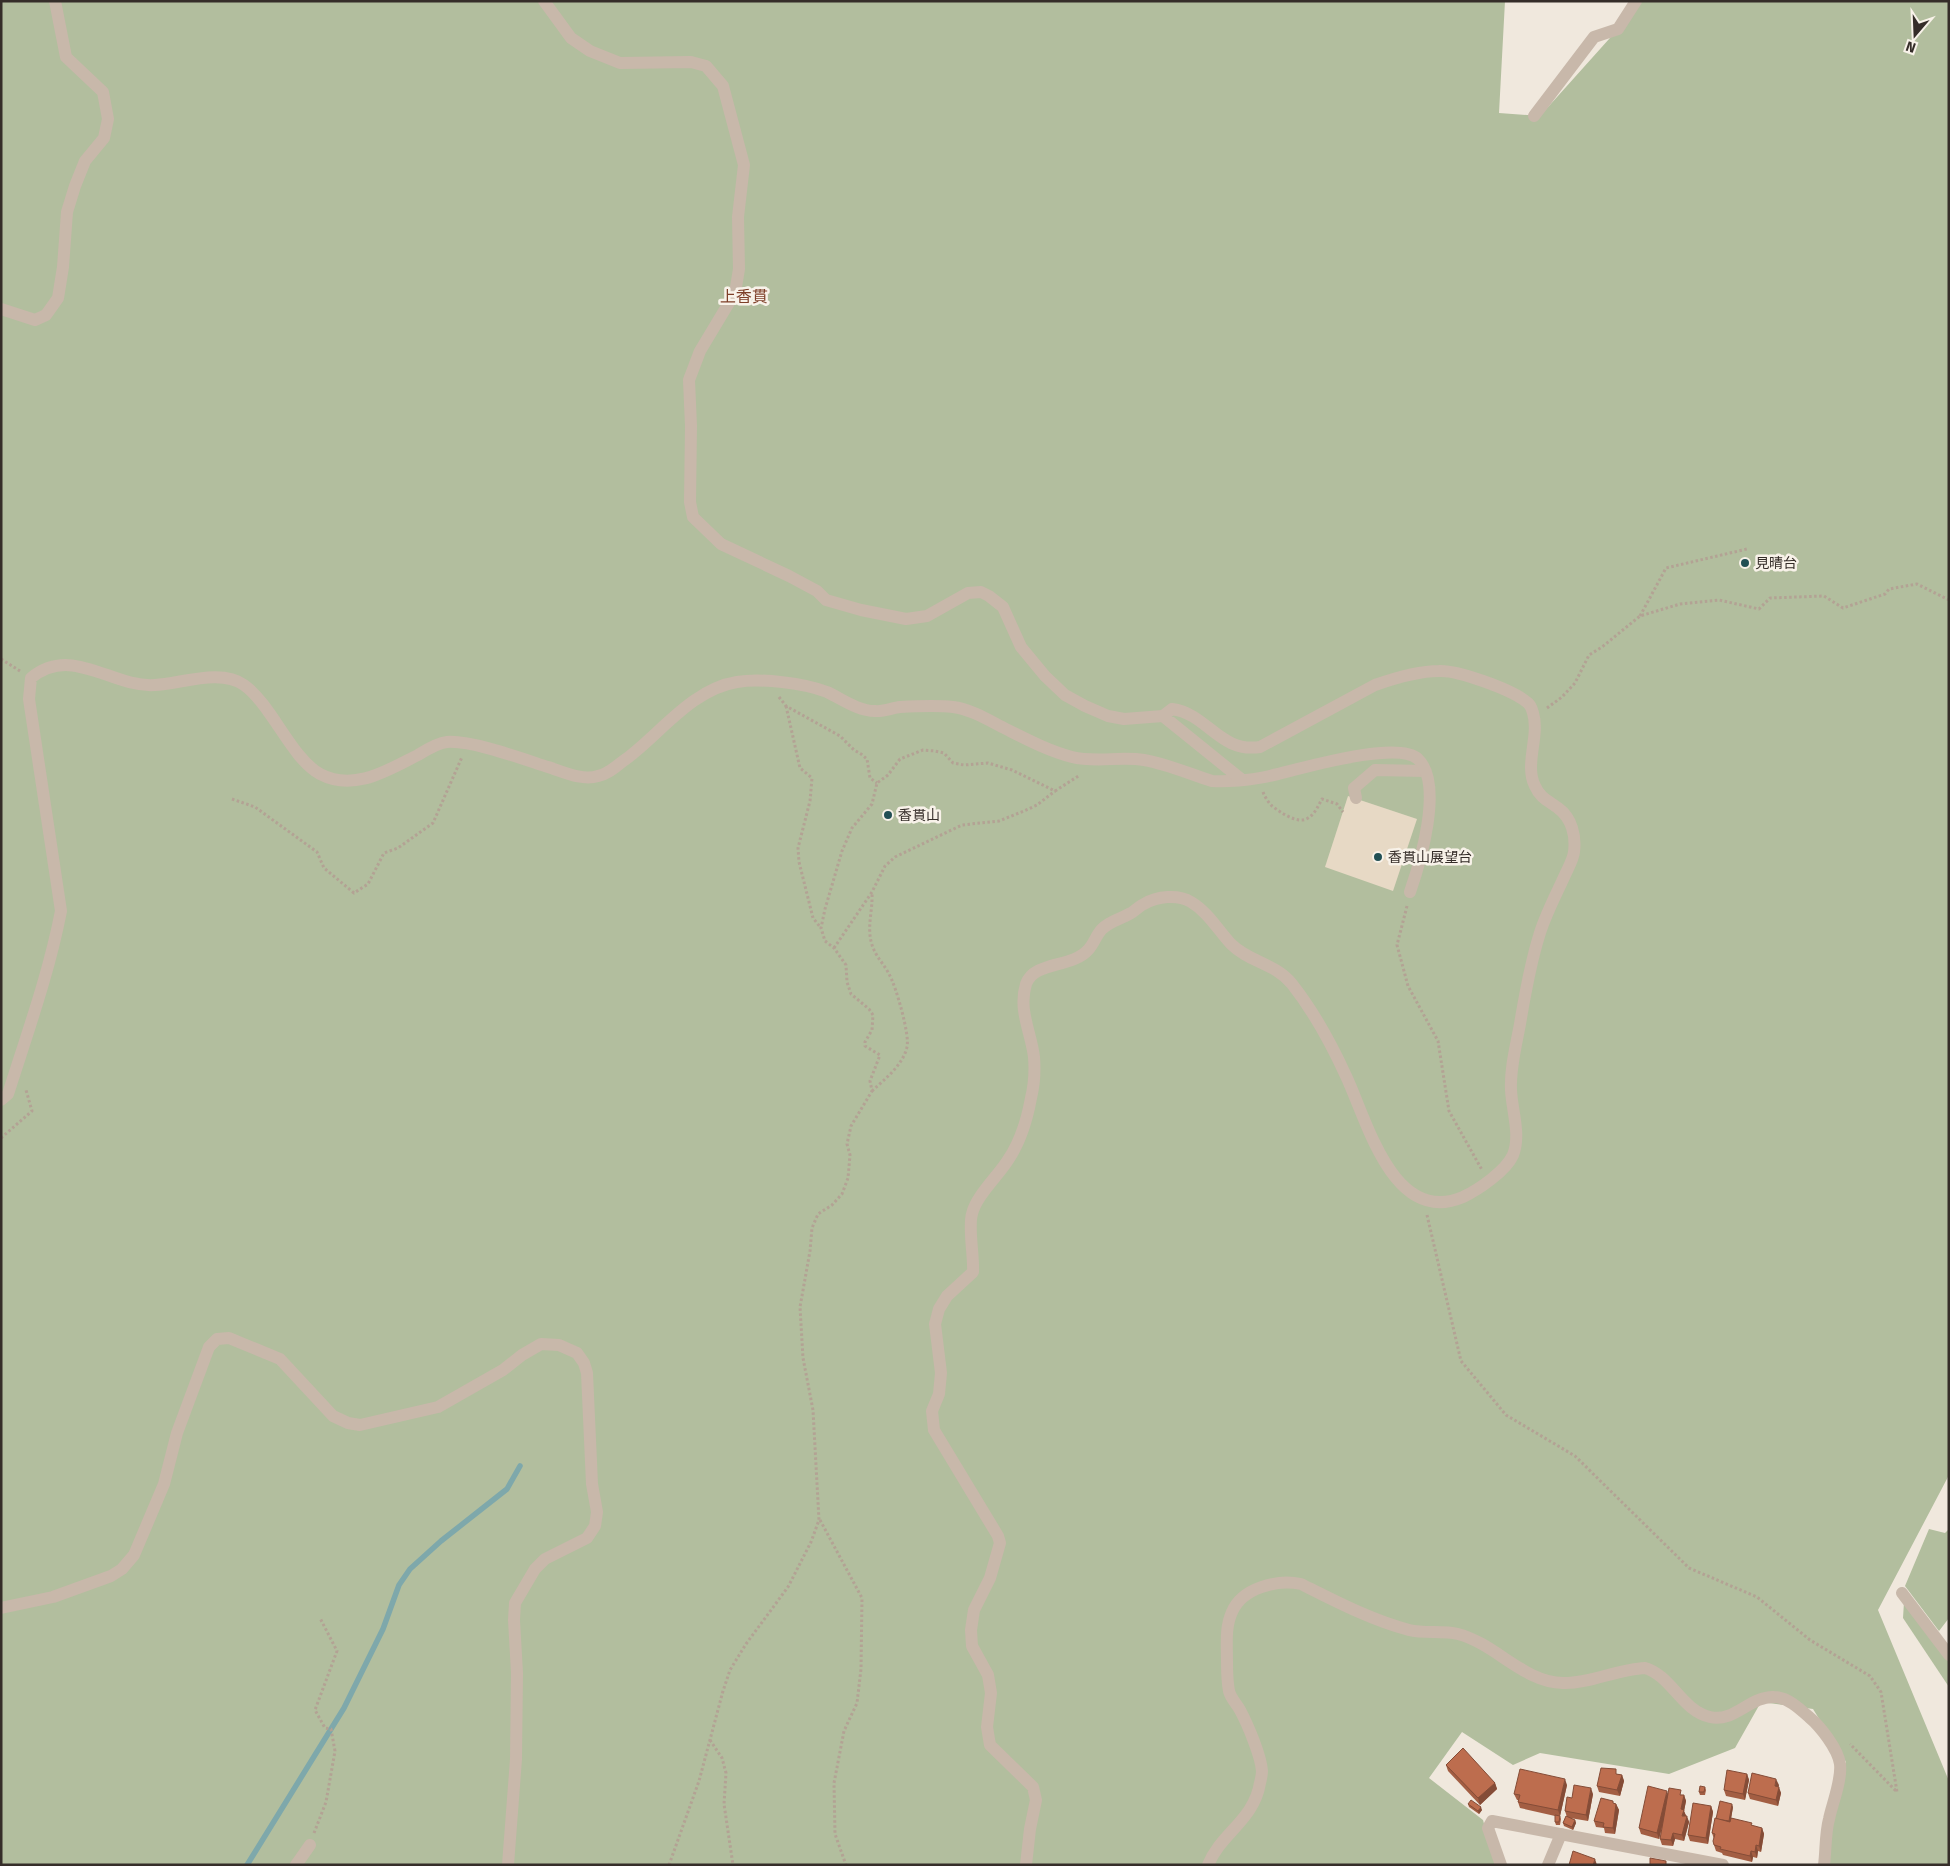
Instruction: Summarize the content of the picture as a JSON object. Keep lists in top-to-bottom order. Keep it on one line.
{"districts":["上香貫"],"places":["見晴台","香貫山","香貫山展望台"],"north":"bottom"}
